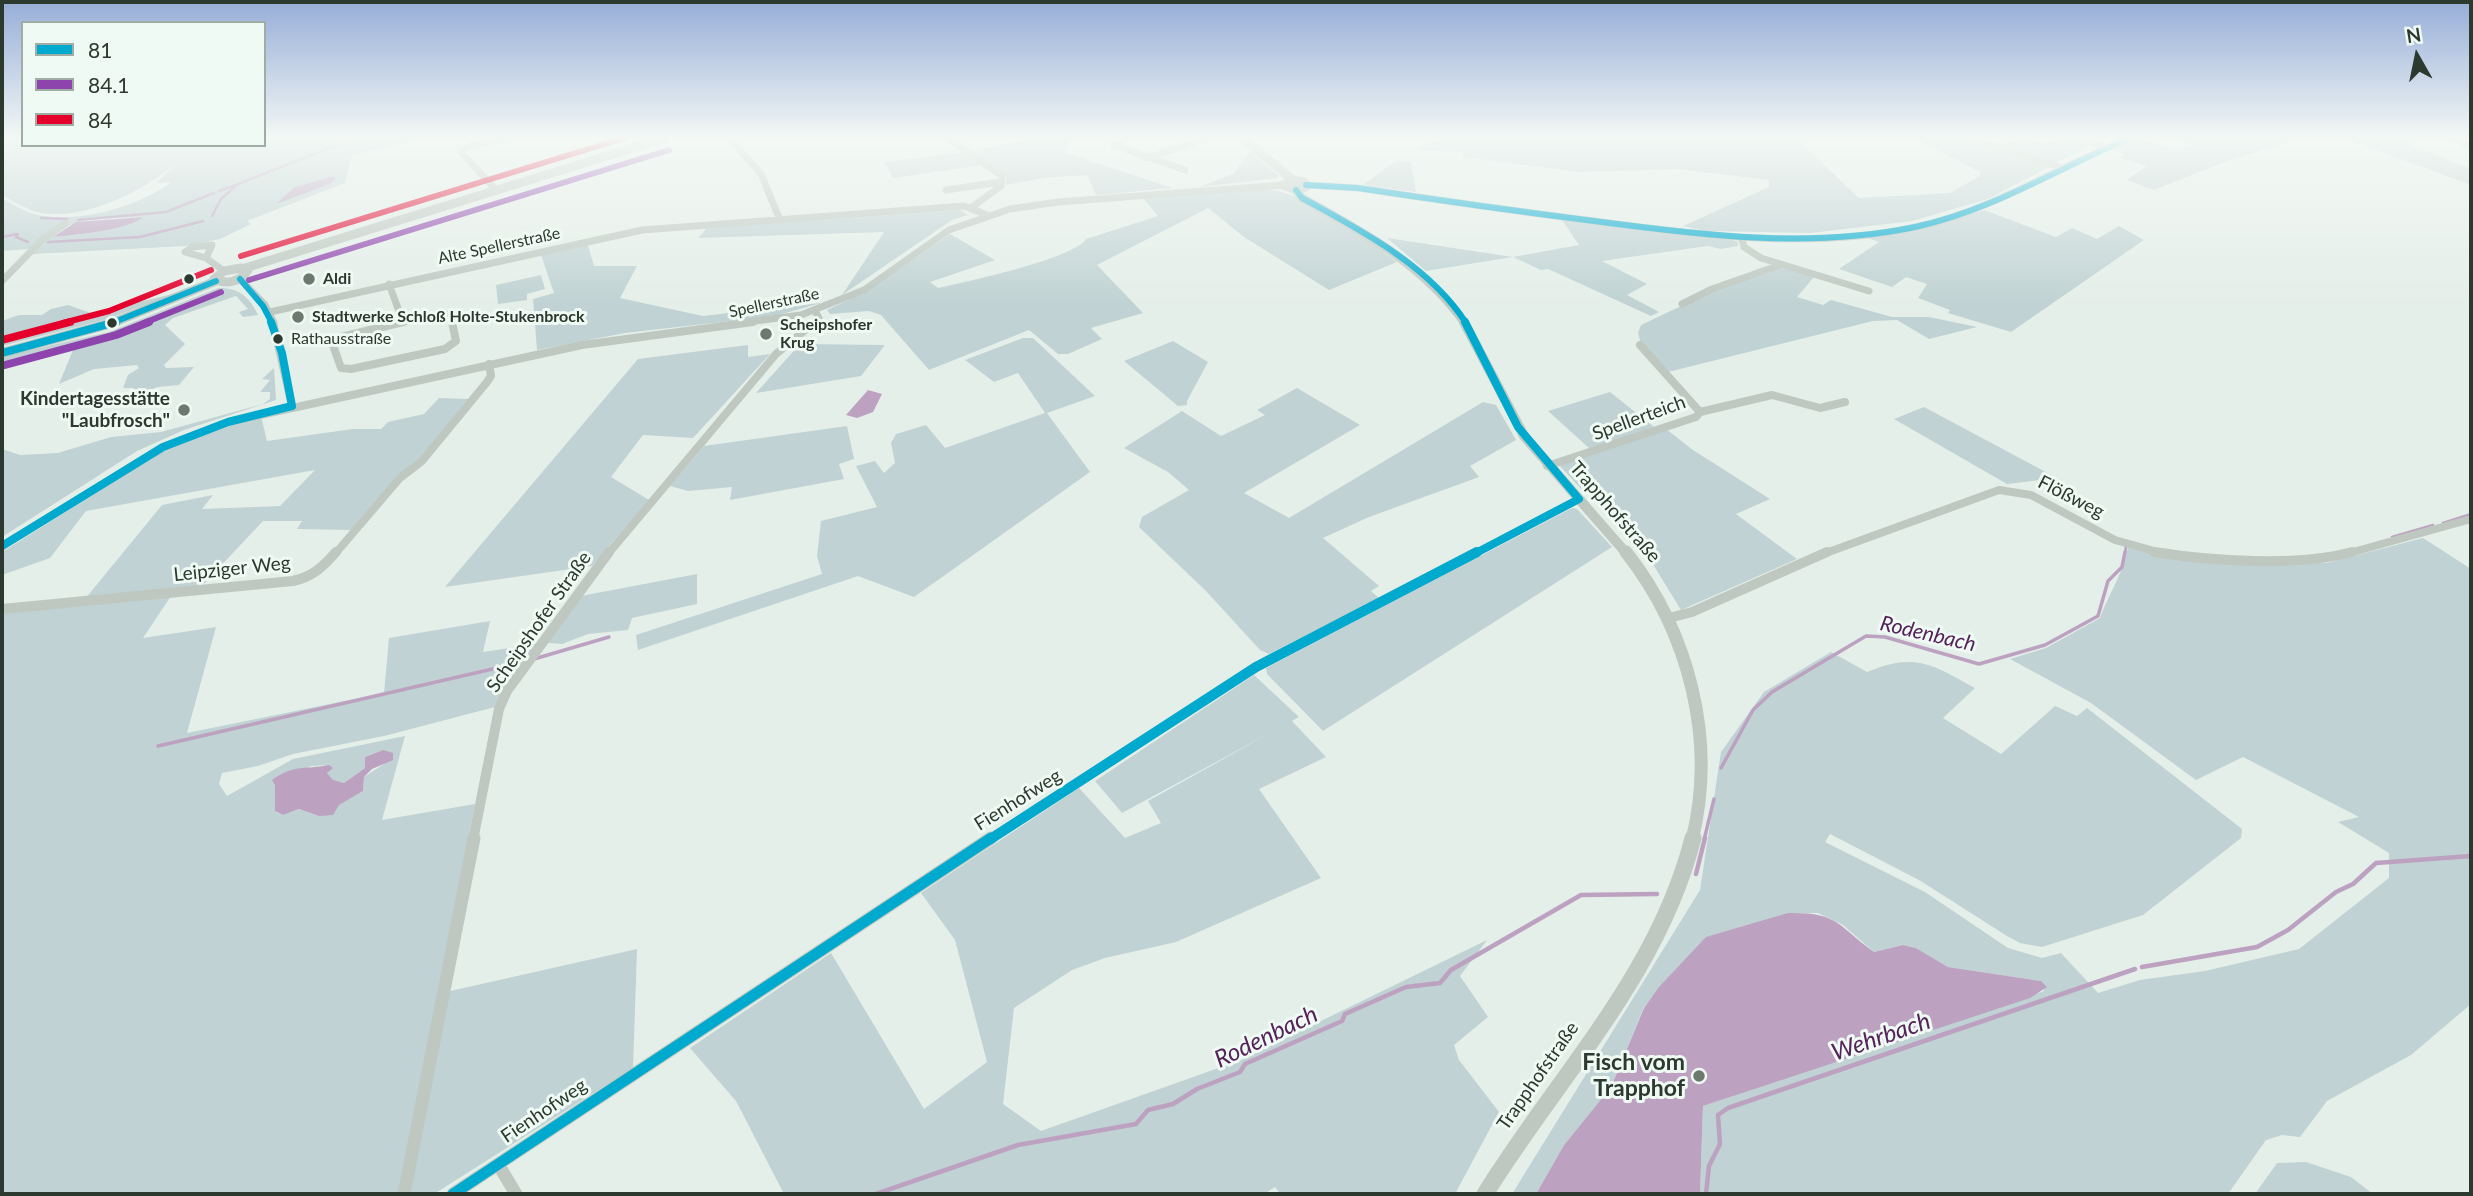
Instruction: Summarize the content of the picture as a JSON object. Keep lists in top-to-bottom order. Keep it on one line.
{"streets":{"street":["Alte Spellerstraße","Spellerstraße","Spellerteich","Flößweg","Trapphofstraße","Leipziger Weg","Scheipshofer Straße","Fienhofweg"]},"crossings":[["Spellerstraße","Leipziger Weg"],["Spellerstraße","Scheipshofer Straße"],["Spellerteich","Trapphofstraße"],["Flößweg","Trapphofstraße"],["Trapphofstraße","Fienhofweg"]],"water":["Rodenbach","Wehrbach"],"places":["Aldi","Stadtwerke Schloß Holte-Stukenbrock","Scheipshofer Krug","Rathausstraße","Kindertagesstätte \"Laubfrosch\"","Fisch vom Trapphof"],"lines":["transit line 81","transit line 84.1","transit line 84"],"legend":["81","84.1","84"],"north":"top"}
